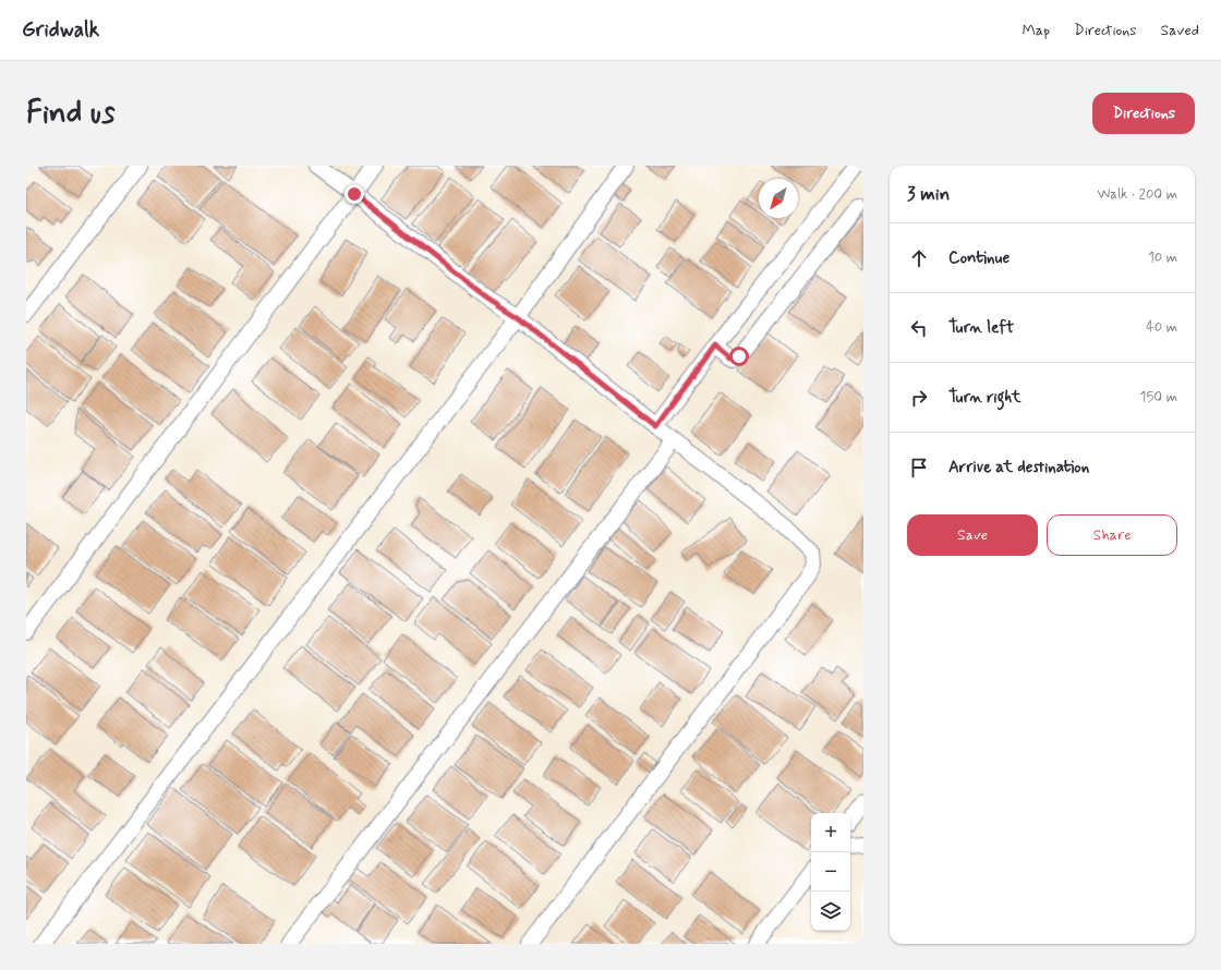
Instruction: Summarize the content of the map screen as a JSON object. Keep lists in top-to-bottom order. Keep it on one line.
{"north":"bottom left","page":{"header":"Gridwalk","nav":["Map","Directions","Saved"],"buttons":["Directions",["Save","Share"]],"title":"Find us","heading":["3 min","Walk · 200 m"],"list":[["Continue","10 m"],["Turn left","40 m"],["Turn right","150 m"],"Arrive at destination"],"map_buttons":["+","−"]}}
